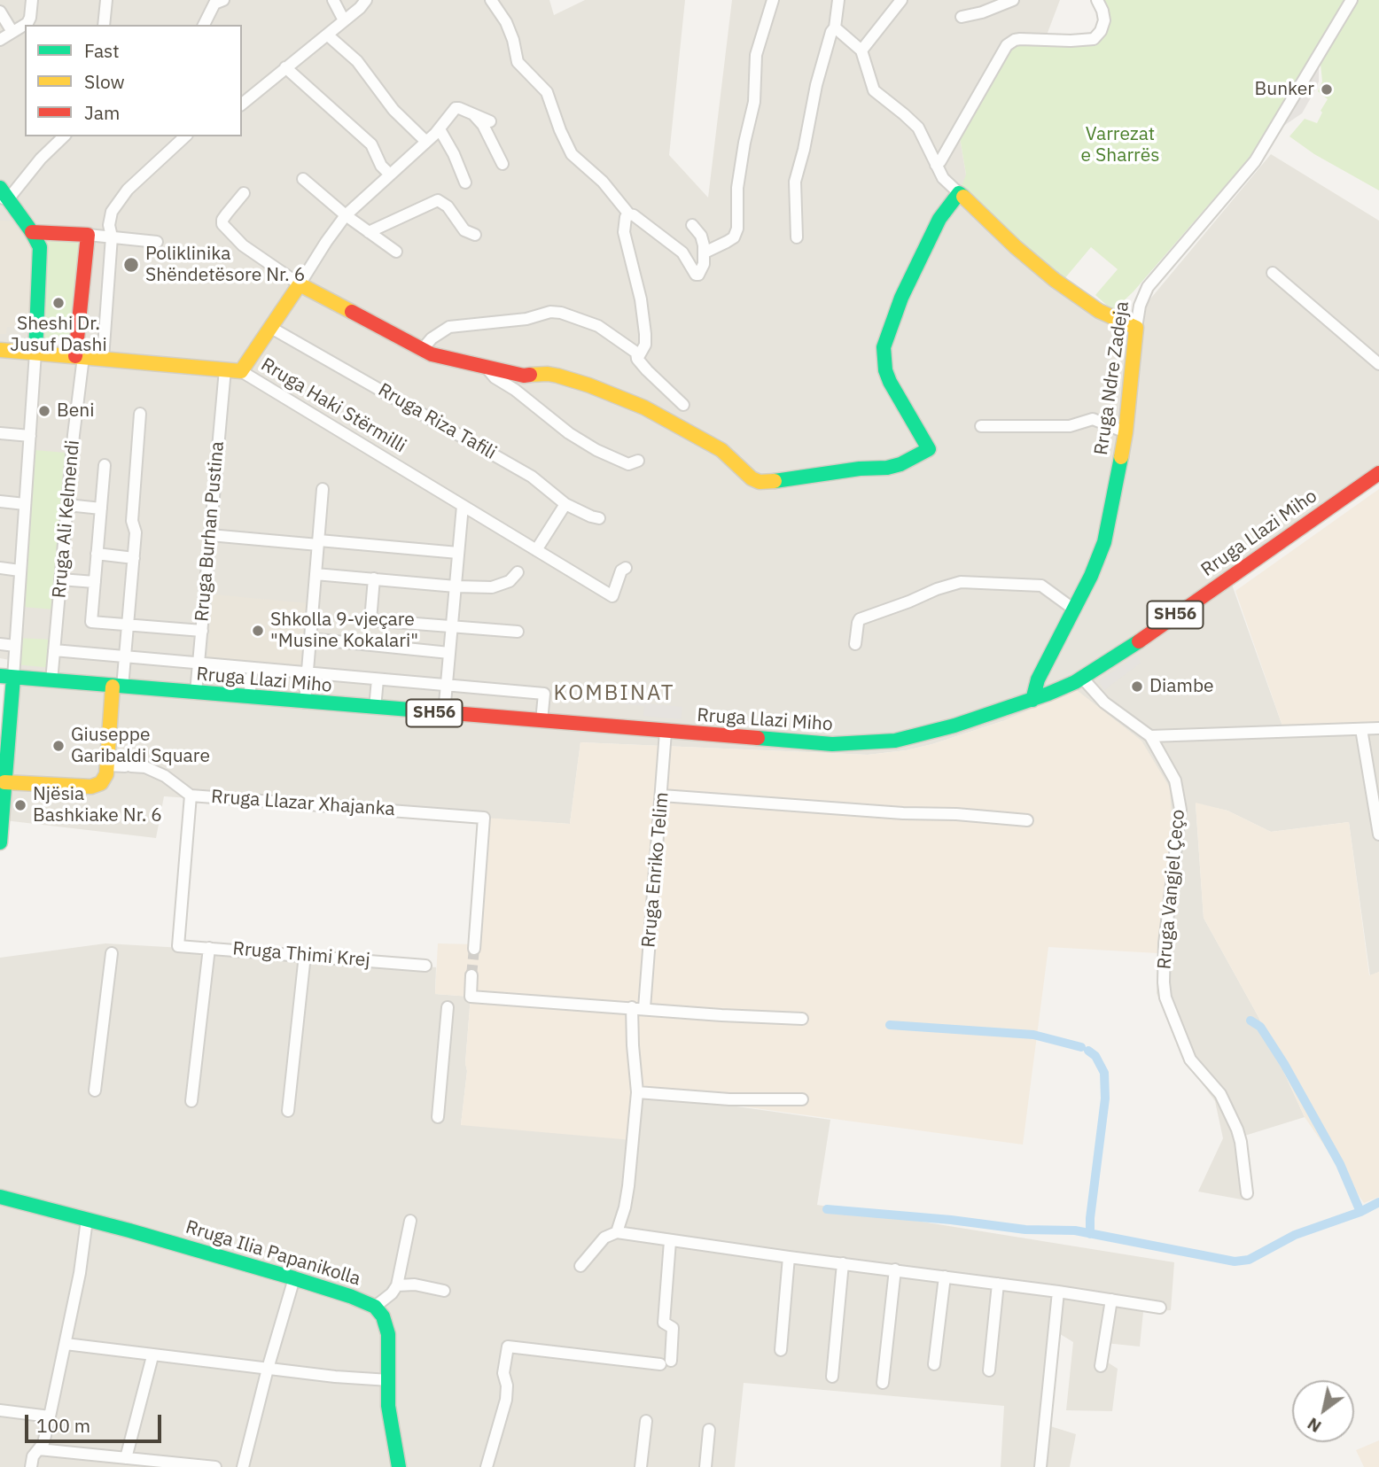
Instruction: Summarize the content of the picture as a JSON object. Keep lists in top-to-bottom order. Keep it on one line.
{"streets":{"street":["Rruga Ndre Zadeja","Rruga Haki Stërmilli","Rruga Riza Tafili","Rruga Ali Kelmendi","Rruga Burhan Pustina","Rruga Llazi Miho","SH56","Rruga Llazar Xhajanka","Rruga Enriko Telim","Rruga Vangjel Çeço","Rruga Thimi Krej","Rruga Ilia Papanikolla"]},"crossings":[["Rruga Ndre Zadeja","Rruga Llazi Miho"],["Rruga Haki Stërmilli","Rruga Ali Kelmendi"],["Rruga Haki Stërmilli","Rruga Burhan Pustina"],["Rruga Ali Kelmendi","Rruga Llazi Miho"],["Rruga Burhan Pustina","Rruga Llazi Miho"],["Rruga Llazi Miho","Rruga Enriko Telim"],["Rruga Llazi Miho","Rruga Vangjel Çeço"],["Rruga Llazar Xhajanka","Rruga Thimi Krej"]],"districts":["KOMBINAT"],"parks":["Varrezat e Sharrës"],"places":["Bunker","Poliklinika Shëndetësore Nr. 6","Sheshi Dr. Jusuf Dashi","Beni","Shkolla 9-vjeçare \"Musine Kokalari\"","Diambe","Giuseppe Garibaldi Square","Njësia Bashkiake Nr. 6"],"legend":["Fast","Slow","Jam"],"scale_bar":"100 m","north":"bottom left"}
